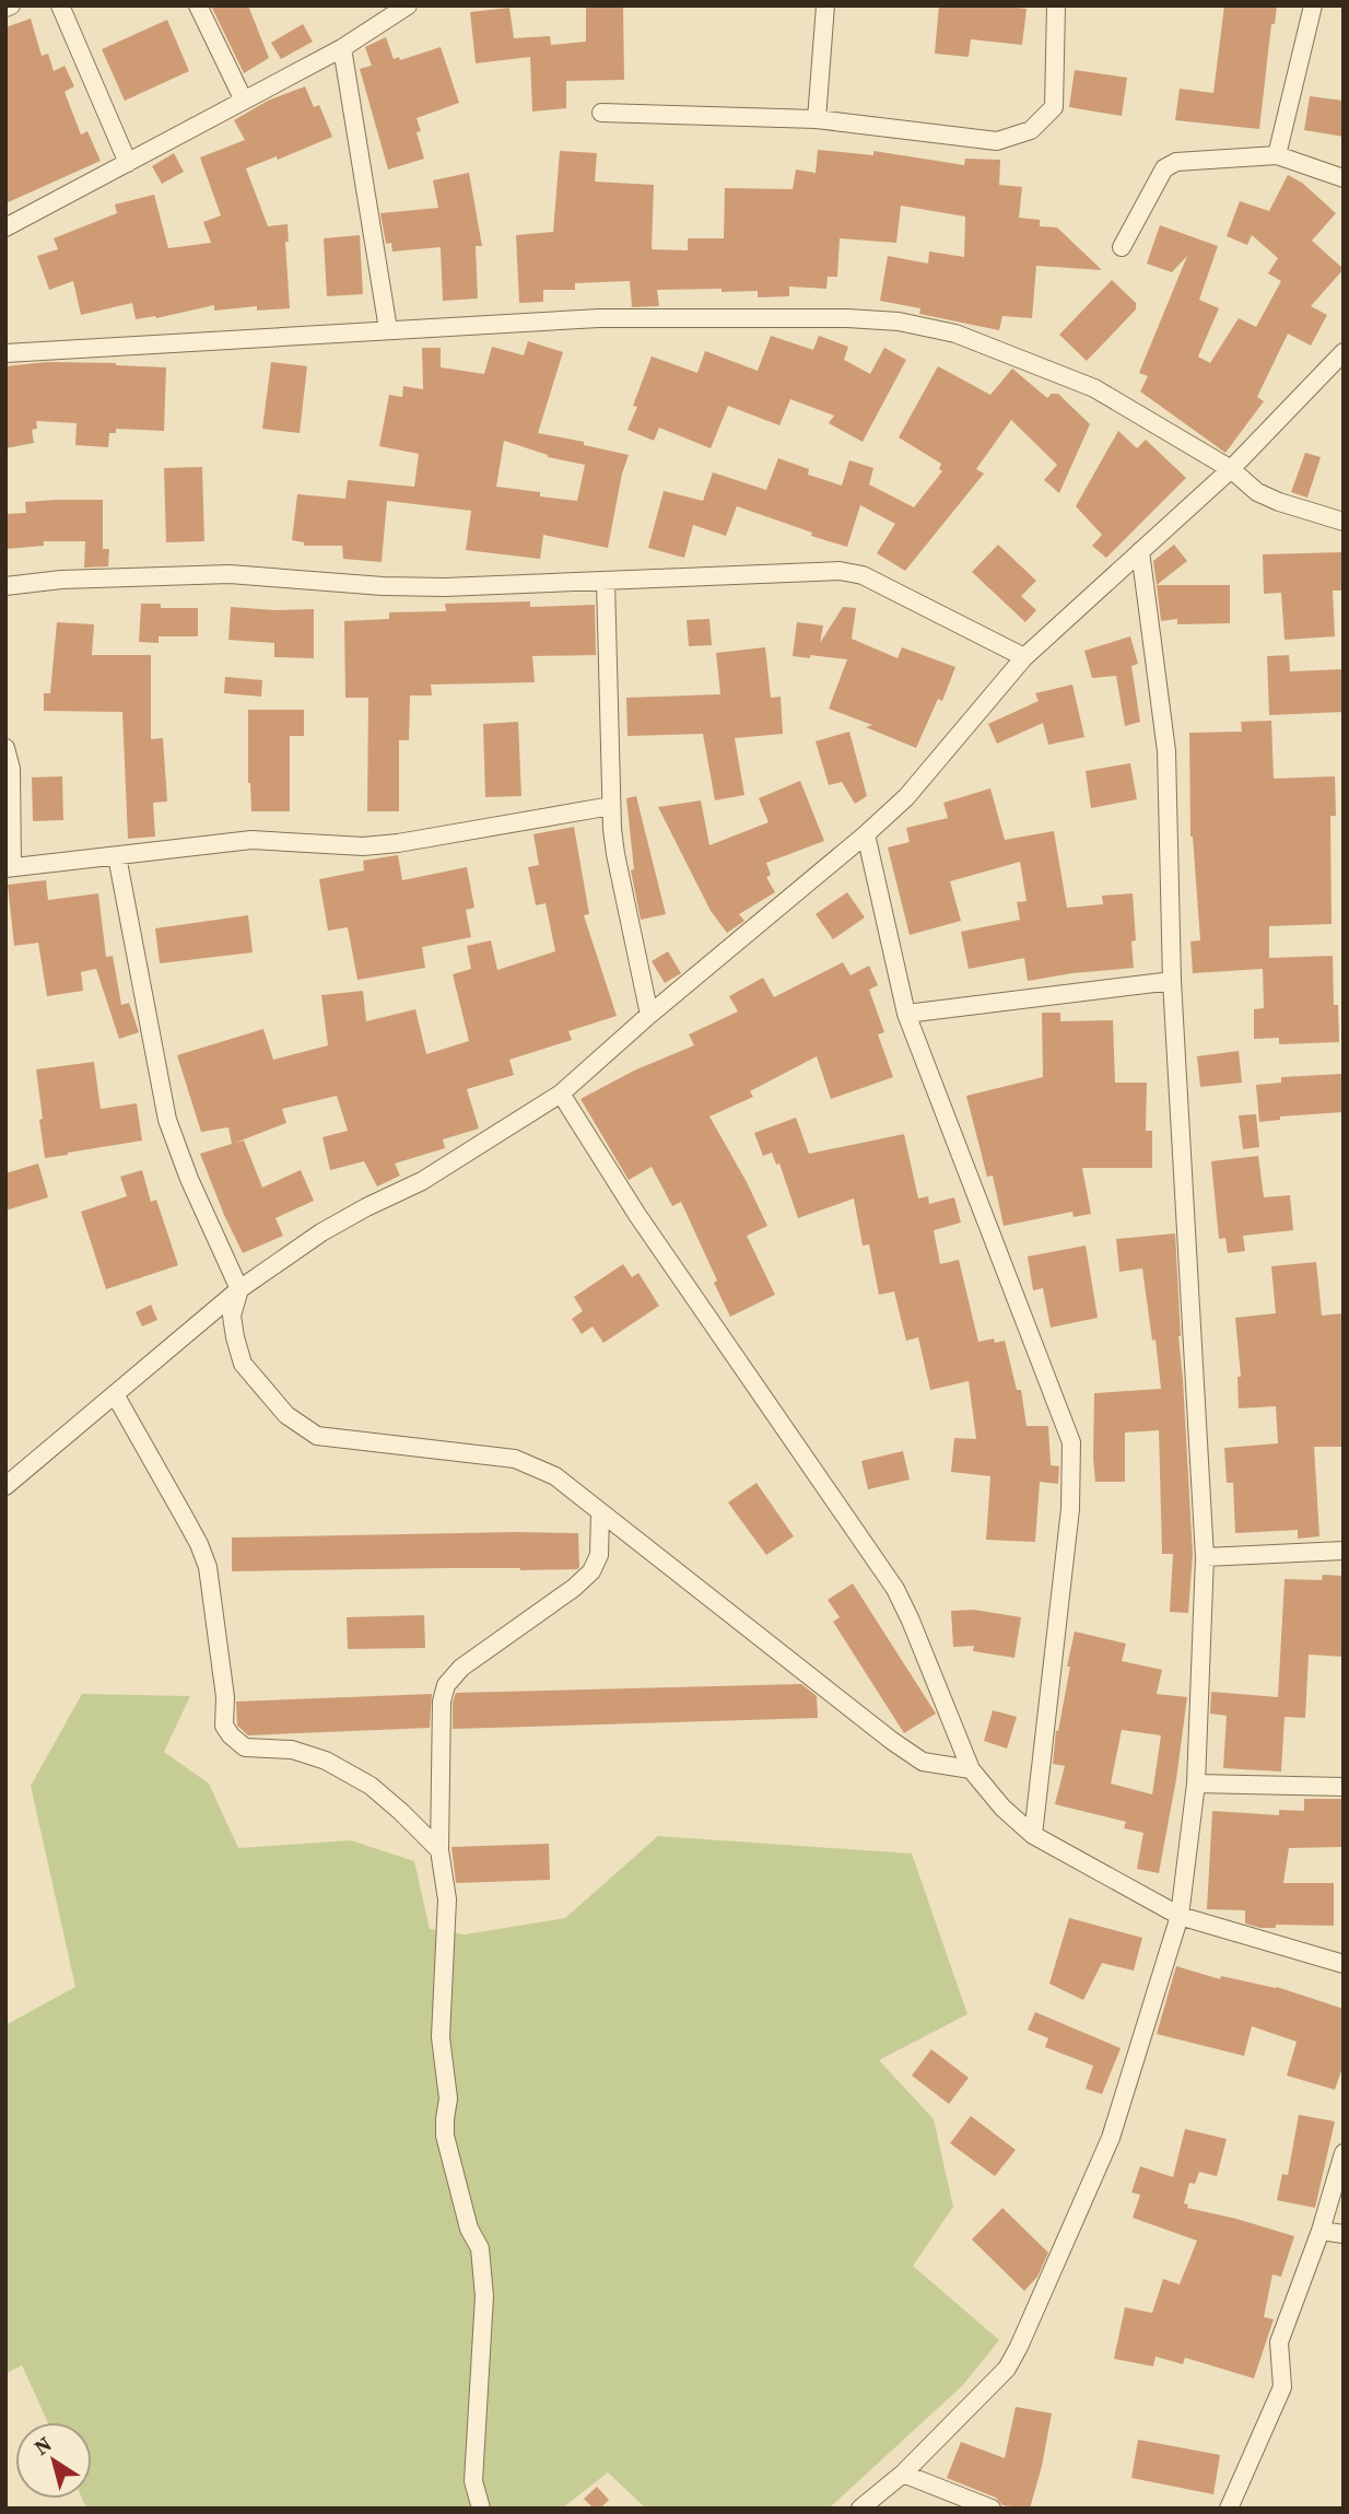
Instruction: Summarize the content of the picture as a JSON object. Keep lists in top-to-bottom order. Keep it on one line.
{"north":"top left"}
